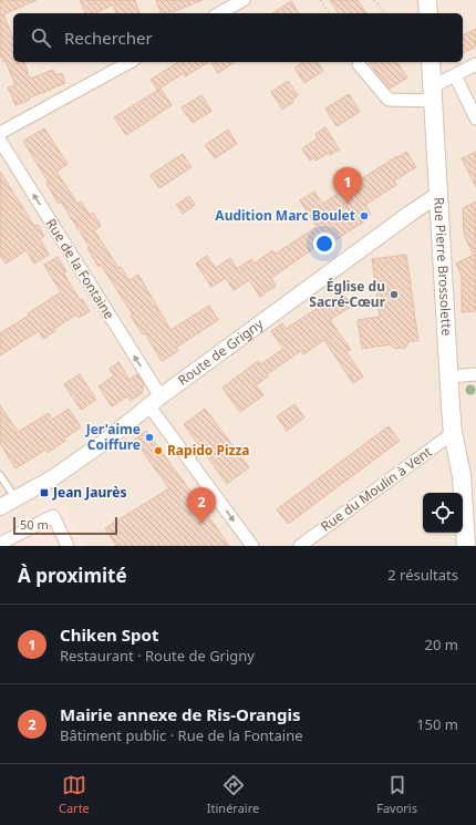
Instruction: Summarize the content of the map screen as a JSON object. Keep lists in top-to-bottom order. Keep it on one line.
{"streets":{"main road":["Rue Pierre Brossolette"],"street":["Rue de la Fontaine","Route de Grigny","Rue du Moulin à Vent"]},"crossings":[["Rue Pierre Brossolette","Route de Grigny"],["Rue Pierre Brossolette","Rue du Moulin à Vent"],["Rue de la Fontaine","Route de Grigny"]],"places":{"other":["Audition Marc Boulet","Église du Sacré-Cœur","Jer'aime Coiffure","Rapido Pizza"],"transit":["Jean Jaurès"]},"scale_bar":"50 m","page":{"search":"Rechercher","pins":["1","2"],"scale":"50 m","heading":["À proximité","2 résultats"],"list":[{"mark":"1","name":"Chiken Spot","note":"Restaurant · Route de Grigny","value":"20 m"},{"mark":"2","name":"Mairie annexe de Ris-Orangis","note":"Bâtiment public · Rue de la Fontaine","value":"150 m"}],"nav":["Carte","Itinéraire","Favoris"]}}
